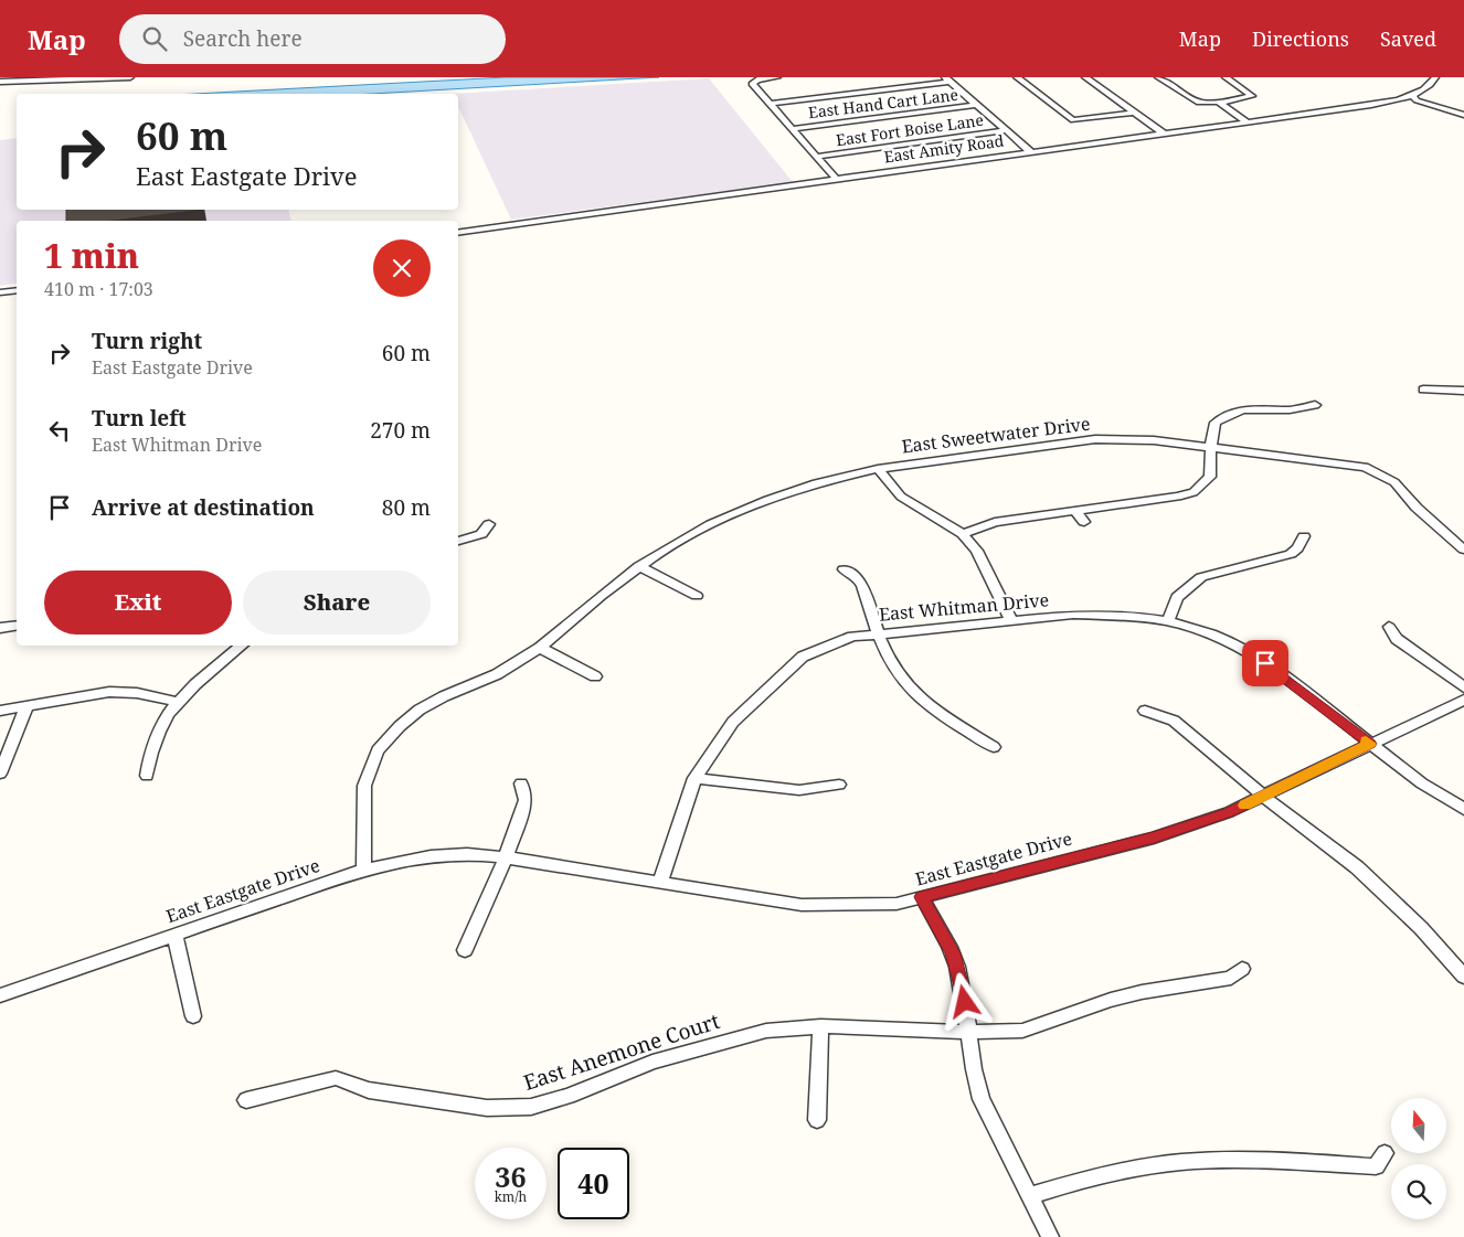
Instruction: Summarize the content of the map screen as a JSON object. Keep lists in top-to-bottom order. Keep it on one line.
{"streets":{"street":["East Hand Cart Lane","East Fort Boise Lane","East Amity Road","East Sweetwater Drive","East Whitman Drive","East Eastgate Drive","East Anemone Court"]},"crossings":[["East Sweetwater Drive","East Eastgate Drive"],["East Whitman Drive","East Eastgate Drive"]],"north":"top","page":{"header":"Map","search":"Search here","nav":["Map","Directions","Saved"],"turn":["60 m","East Eastgate Drive"],"heading":["1 min","410 m · 17:03"],"list":[{"name":"Turn right","note":"East Eastgate Drive","value":"60 m"},{"name":"Turn left","note":"East Whitman Drive","value":"270 m"},{"name":"Arrive at destination","value":"80 m"}],"buttons":["Exit","Share"],"speed":"36 km/h","limit":"40"}}
